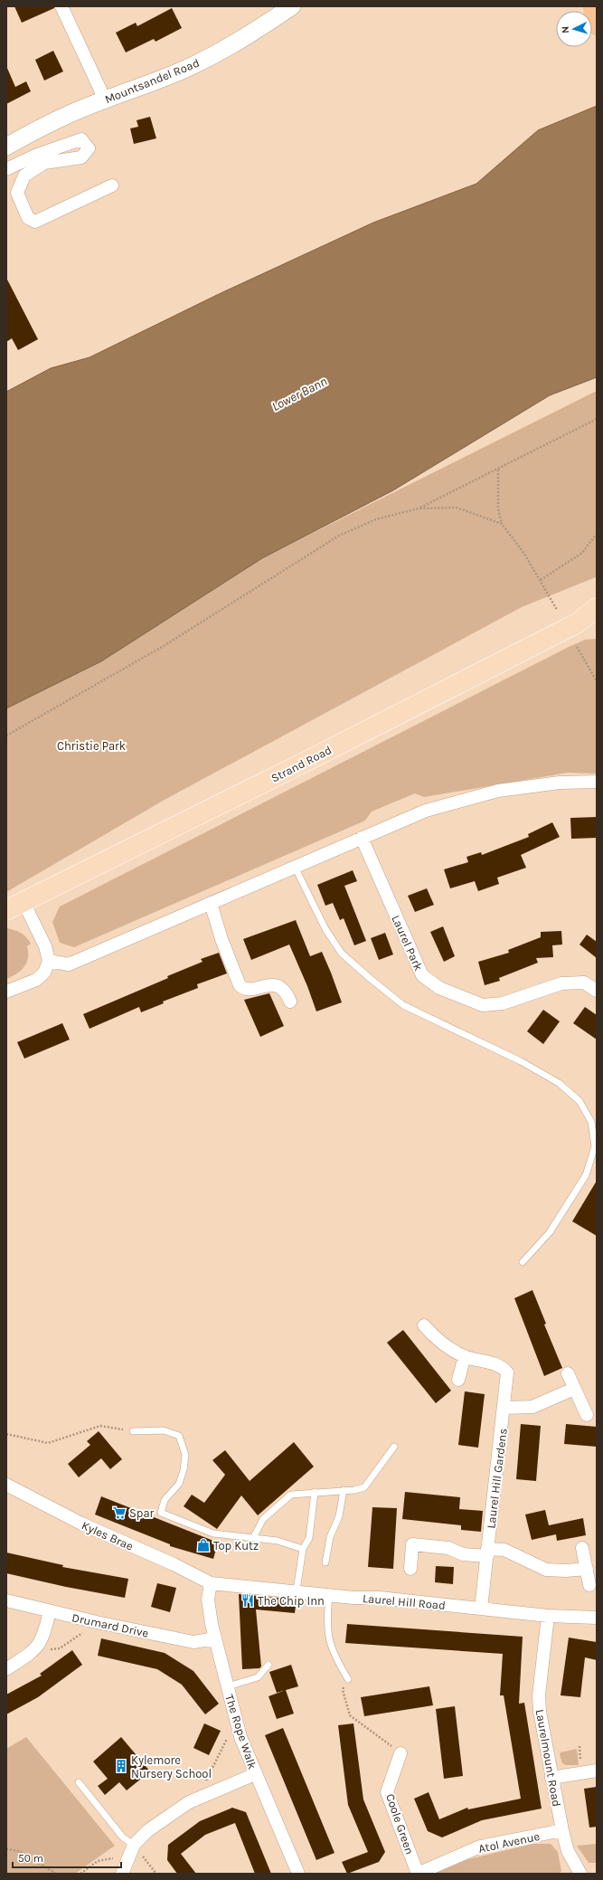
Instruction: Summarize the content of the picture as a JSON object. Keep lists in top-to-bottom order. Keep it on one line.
{"streets":{"main road":["Strand Road"],"street":["Mountsandel Road","Laurel Park","Laurel Hill Gardens","Kyles Brae","Laurel Hill Road","Drumard Drive","The Rope Walk","Laurelmount Road","Coole Green","Atol Avenue"]},"crossings":[["Laurel Hill Gardens","Laurel Hill Road"],["Kyles Brae","Laurel Hill Road"],["Kyles Brae","The Rope Walk"],["Laurel Hill Road","The Rope Walk"],["Laurel Hill Road","Laurelmount Road"],["Drumard Drive","The Rope Walk"],["Laurelmount Road","Atol Avenue"],["Coole Green","Atol Avenue"]],"water":["Lower Bann"],"parks":["Christie Park"],"places":{"supermarket":["Spar"],"shop":["Top Kutz"],"restaurant":["The Chip Inn"],"building":["Kylemore Nursery School"]},"scale_bar":"50 m","north":"left"}
